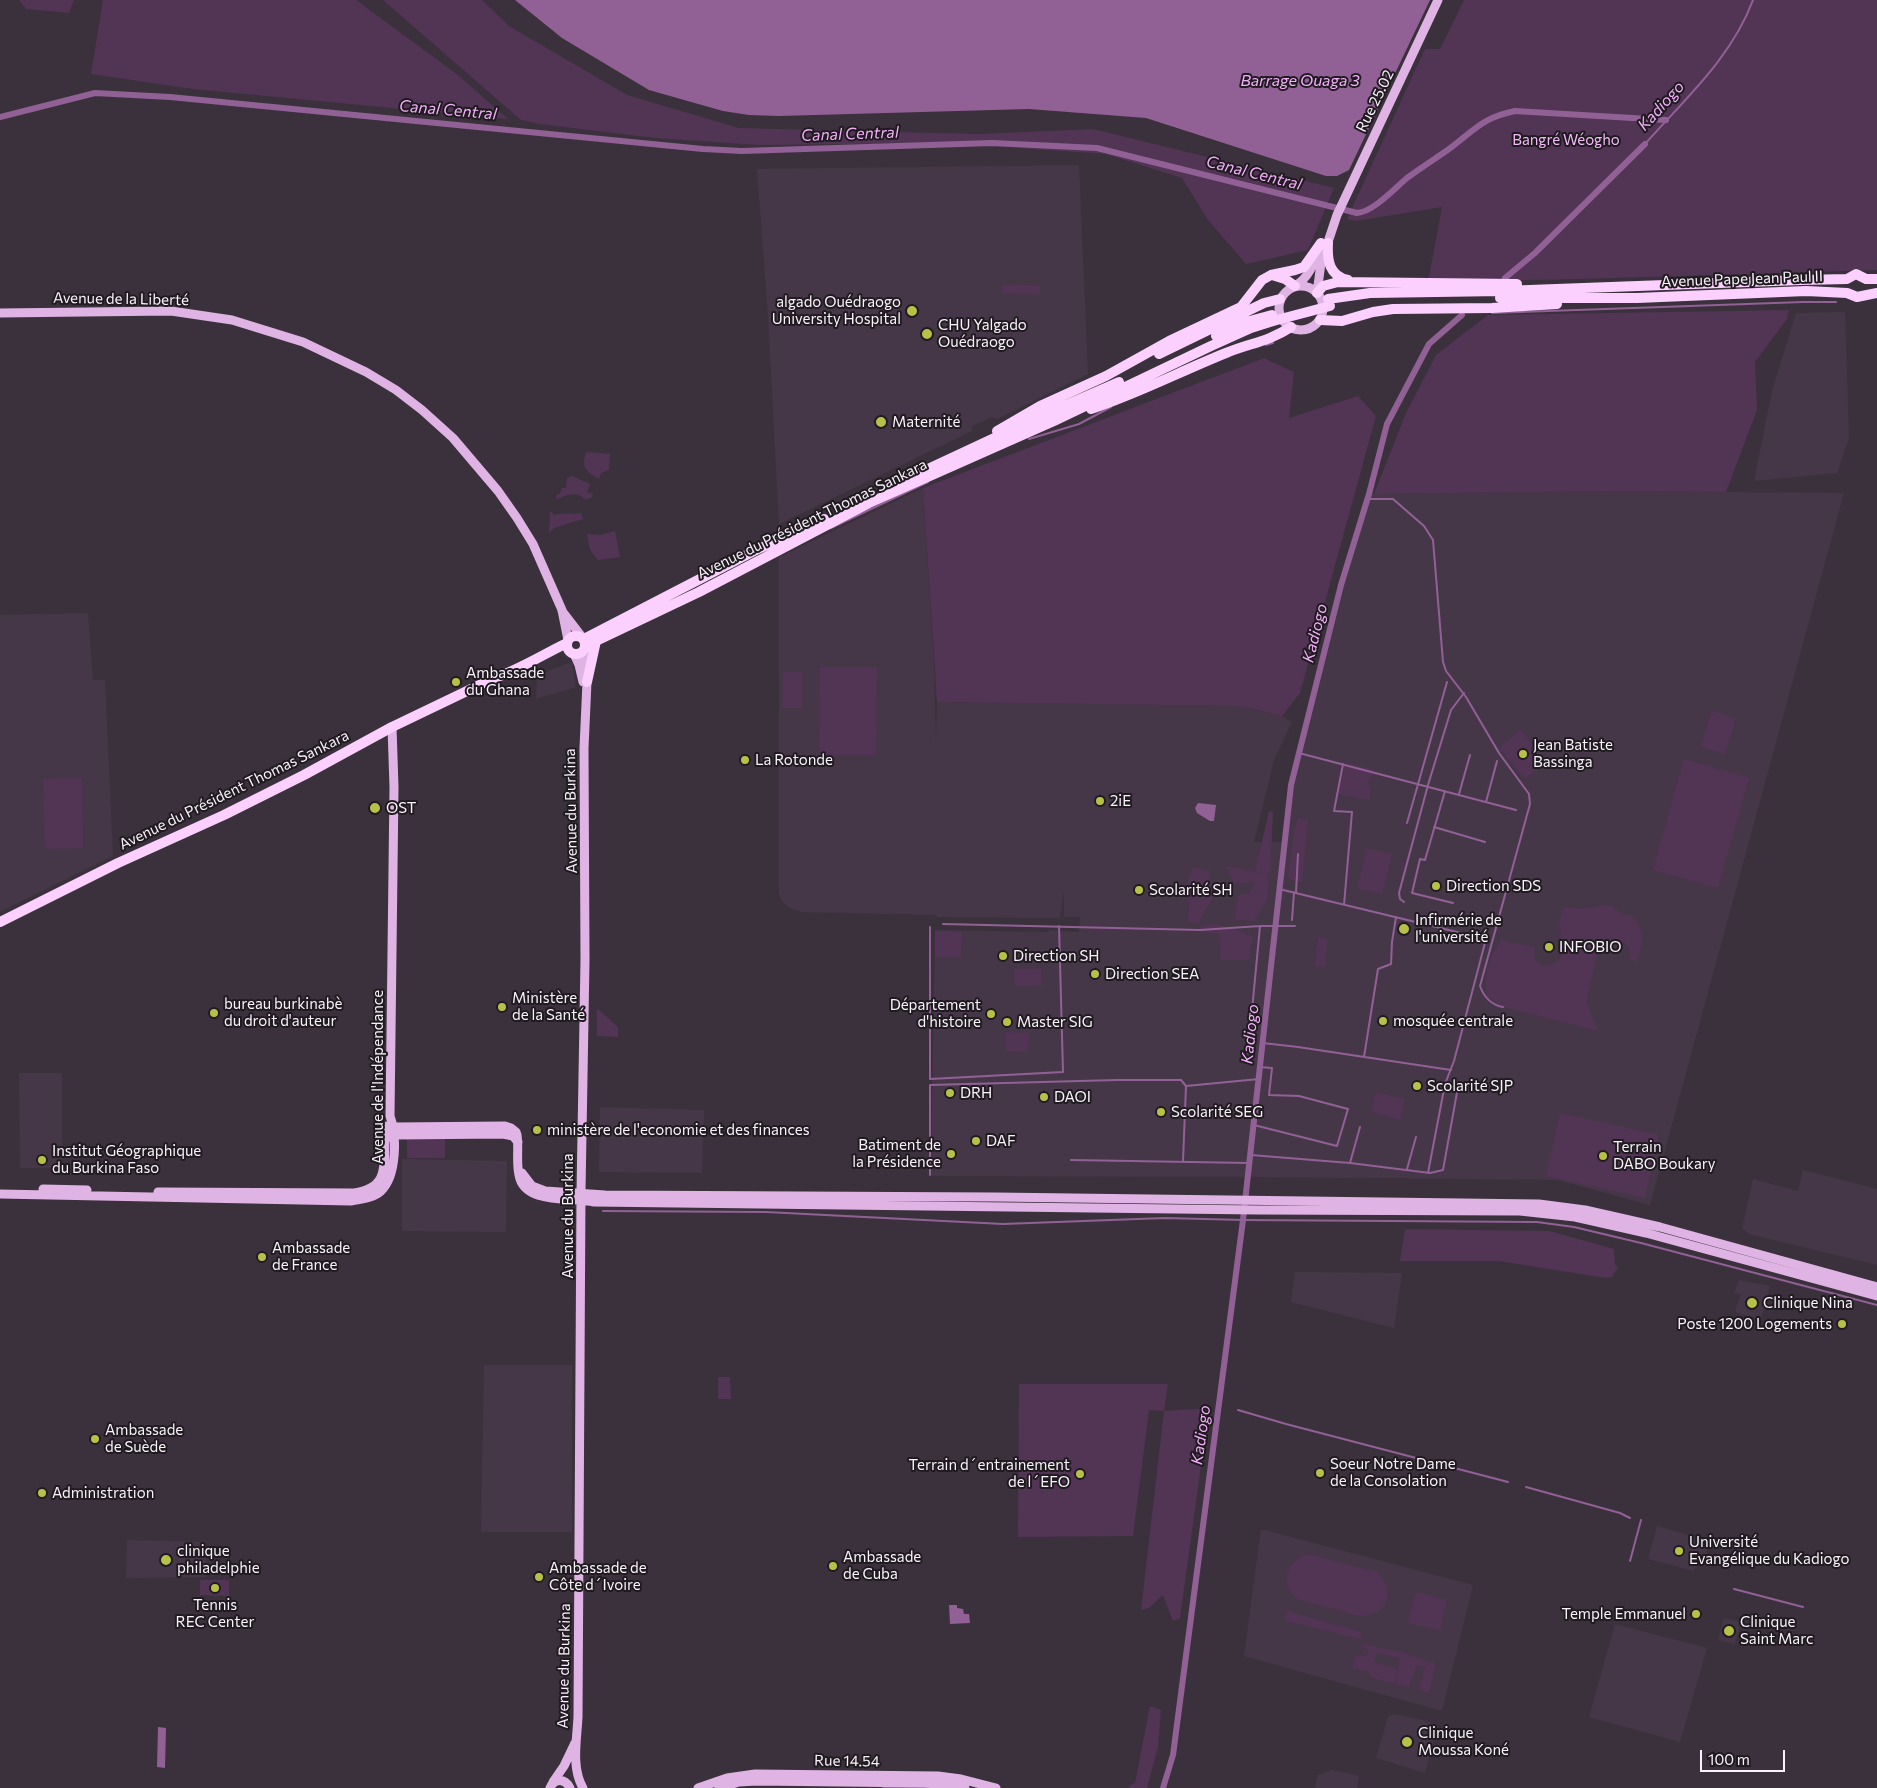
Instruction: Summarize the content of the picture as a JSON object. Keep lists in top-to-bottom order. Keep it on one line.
{"streets":{"highway":["Avenue Pape Jean Paul II","Avenue du Président Thomas Sankara"],"main road":["Rue 25.02","Avenue de la Liberté","Avenue du Burkina","Avenue de l'Indépendance","Rue 14.54"]},"crossings":[["Avenue de la Liberté","Avenue du Président Thomas Sankara"],["Avenue de la Liberté","Avenue du Burkina"],["Avenue du Président Thomas Sankara","Avenue du Burkina"],["Avenue du Président Thomas Sankara","Avenue de l'Indépendance"]],"water":["Barrage Ouaga 3","Kadiogo","Canal Central"],"parks":["Bangré Wéogho"],"places":["algado Ouédraogo University Hospital","CHU Yalgado Ouédraogo","Maternité","Ambassade du Ghana","Jean Batiste Bassinga","La Rotonde","2iE","OST","Direction SDS","Scolarité SH","Infirmérie de l'université","INFOBIO","Direction SH","Direction SEA","Ministère de la Santé","bureau burkinabè du droit d'auteur","Département d'histoire","mosquée centrale","Master SIG","Scolarité SJP","DRH","DAOI","Scolarité SEG","ministère de l'economie et des finances","DAF","Batiment de la Présidence","Terrain DABO Boukary","Institut Géographique du Burkina Faso","Ambassade de France","Clinique Nina","Poste 1200 Logements","Ambassade de Suède","Soeur Notre Dame de la Consolation","Terrain d´entrainement de l´EFO","Administration","Université Evangélique du Kadiogo","clinique philadelphie","Ambassade de Cuba","Ambassade de Côte d´Ivoire","Tennis REC Center","Temple Emmanuel","Clinique Saint Marc","Clinique Moussa Koné"],"scale_bar":"100 m"}
